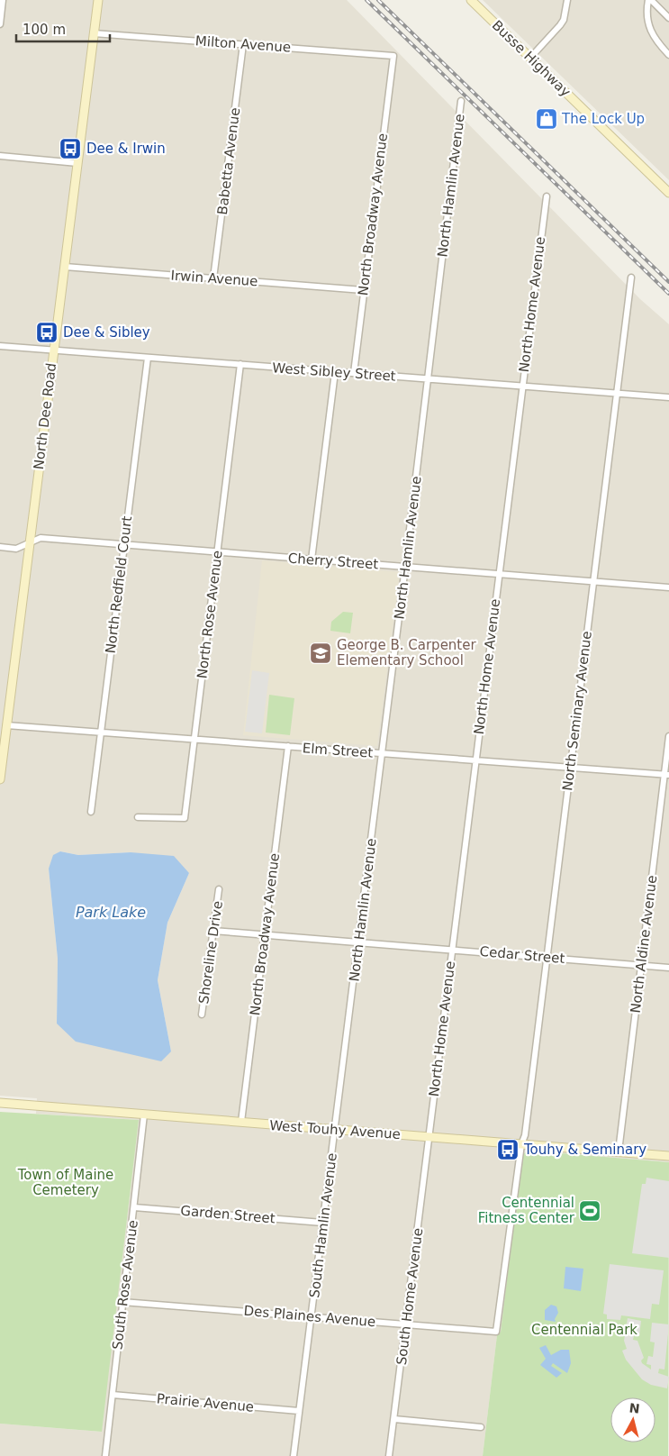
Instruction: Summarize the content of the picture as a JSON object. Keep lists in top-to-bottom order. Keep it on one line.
{"streets":{"main road":["Busse Highway","North Dee Road","West Touhy Avenue"],"street":["Milton Avenue","Babetta Avenue","North Hamlin Avenue","North Broadway Avenue","Irwin Avenue","North Home Avenue","West Sibley Street","Cherry Street","North Redfield Court","North Rose Avenue","North Seminary Avenue","Elm Street","North Aldine Avenue","Shoreline Drive","Cedar Street","Garden Street","South Hamlin Avenue","South Rose Avenue","South Home Avenue","Des Plaines Avenue","Prairie Avenue"]},"crossings":[["Milton Avenue","Babetta Avenue"],["Milton Avenue","North Broadway Avenue"],["Milton Avenue","North Dee Road"],["Babetta Avenue","Irwin Avenue"],["North Hamlin Avenue","West Sibley Street"],["North Hamlin Avenue","Cherry Street"],["North Hamlin Avenue","Elm Street"],["North Hamlin Avenue","Cedar Street"],["North Hamlin Avenue","West Touhy Avenue"],["North Hamlin Avenue","South Hamlin Avenue"],["North Broadway Avenue","Irwin Avenue"],["North Broadway Avenue","West Sibley Street"],["North Broadway Avenue","Elm Street"],["North Broadway Avenue","Cedar Street"],["North Broadway Avenue","West Touhy Avenue"],["Irwin Avenue","North Dee Road"],["North Home Avenue","West Sibley Street"],["North Home Avenue","Cherry Street"],["North Home Avenue","Elm Street"],["North Home Avenue","Cedar Street"],["North Home Avenue","West Touhy Avenue"],["North Home Avenue","South Home Avenue"],["West Sibley Street","North Dee Road"],["West Sibley Street","North Redfield Court"],["West Sibley Street","North Rose Avenue"],["West Sibley Street","North Seminary Avenue"],["North Dee Road","Cherry Street"],["North Dee Road","Elm Street"],["Cherry Street","North Redfield Court"],["Cherry Street","North Rose Avenue"],["Cherry Street","North Seminary Avenue"],["North Redfield Court","Elm Street"],["North Rose Avenue","Elm Street"],["North Seminary Avenue","Elm Street"],["North Seminary Avenue","Cedar Street"],["North Seminary Avenue","West Touhy Avenue"],["North Seminary Avenue","Des Plaines Avenue"],["Elm Street","North Aldine Avenue"],["North Aldine Avenue","Cedar Street"],["North Aldine Avenue","West Touhy Avenue"],["Shoreline Drive","Cedar Street"],["West Touhy Avenue","South Hamlin Avenue"],["West Touhy Avenue","South Rose Avenue"],["West Touhy Avenue","South Home Avenue"],["Garden Street","South Hamlin Avenue"],["Garden Street","South Rose Avenue"],["South Hamlin Avenue","Des Plaines Avenue"],["South Hamlin Avenue","Prairie Avenue"],["South Rose Avenue","Des Plaines Avenue"],["South Rose Avenue","Prairie Avenue"],["South Home Avenue","Des Plaines Avenue"]],"water":["Park Lake"],"parks":["Town of Maine Cemetery","Centennial Park"],"places":{"shop":["The Lock Up"],"bus stop":["Dee & Irwin","Dee & Sibley","Touhy & Seminary"],"school or university":["George B. Carpenter Elementary School"],"sports":["Centennial Fitness Center"]},"scale_bar":"100 m","north":"top"}
